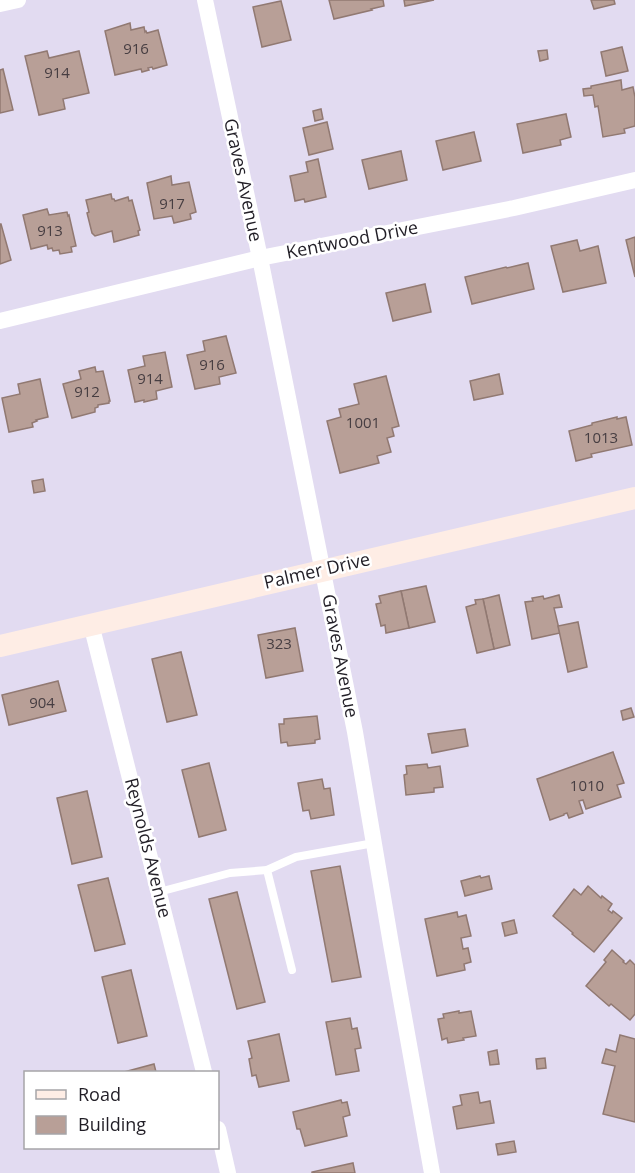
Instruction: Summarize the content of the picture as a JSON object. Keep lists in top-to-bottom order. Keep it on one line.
{"streets":{"street":["Graves Avenue","Kentwood Drive","Palmer Drive","Reynolds Avenue"]},"crossings":[["Graves Avenue","Kentwood Drive"],["Graves Avenue","Palmer Drive"],["Palmer Drive","Reynolds Avenue"]],"house_numbers":["916","914","917","913","916","914","912","1001","1013","323","904","1010"],"legend":["Road","Building"]}
